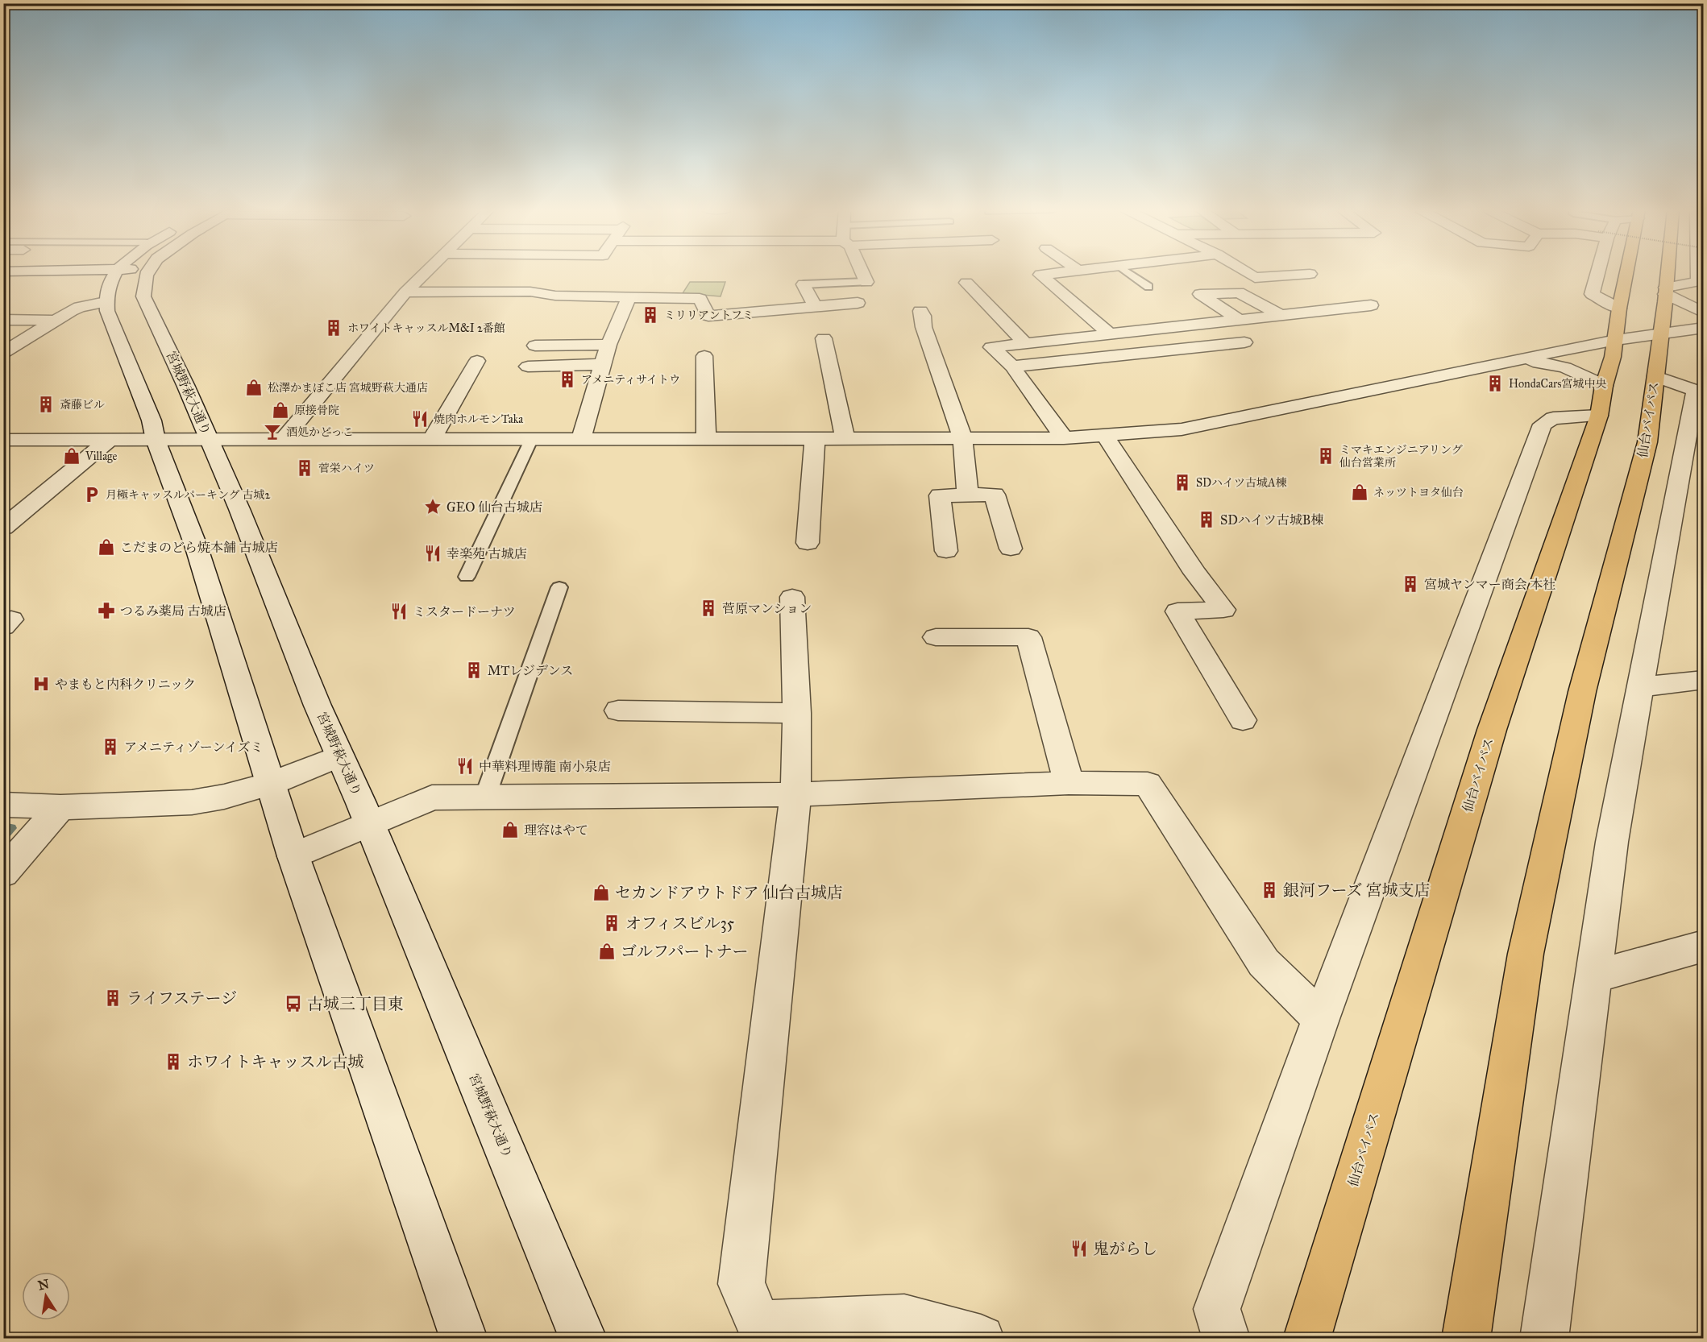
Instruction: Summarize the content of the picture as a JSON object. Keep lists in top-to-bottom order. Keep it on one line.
{"streets":{"highway":["仙台バイパス"],"street":["宮城野萩大通り"]},"places":{"building":["ミリリアントフミ","ホワイトキャッスルM&I 2番館","アメニティサイトウ","HondaCars宮城中央","斎藤ビル","ミマキエンジニアリング 仙台営業所","菅栄ハイツ","SDハイツ古城A棟","SDハイツ古城B棟","宮城ヤンマー商会 本社","菅原マンション","MTレジデンス","アメニティゾーンイズミ","銀河フーズ 宮城支店","オフィスビル35","ライフステージ","ホワイトキャッスル古城"],"shop":["松澤かまぼこ店 宮城野萩大通店","原接骨院","Village","ネッツトヨタ仙台","こだまのどら焼本舗 古城店","理容はやて","セカンドアウトドア 仙台古城店","ゴルフパートナー"],"restaurant":["焼肉ホルモンTaka","幸楽苑 古城店","ミスタードーナツ","中華料理博龍 南小泉店","鬼がらし"],"bar":["酒処かどっこ"],"parking":["月極キャッスルパーキング 古城2"],"place":["GEO 仙台古城店"],"pharmacy":["つるみ薬局 古城店"],"hospital":["やまもと内科クリニック"],"bus stop":["古城三丁目東"]},"north":"top"}
